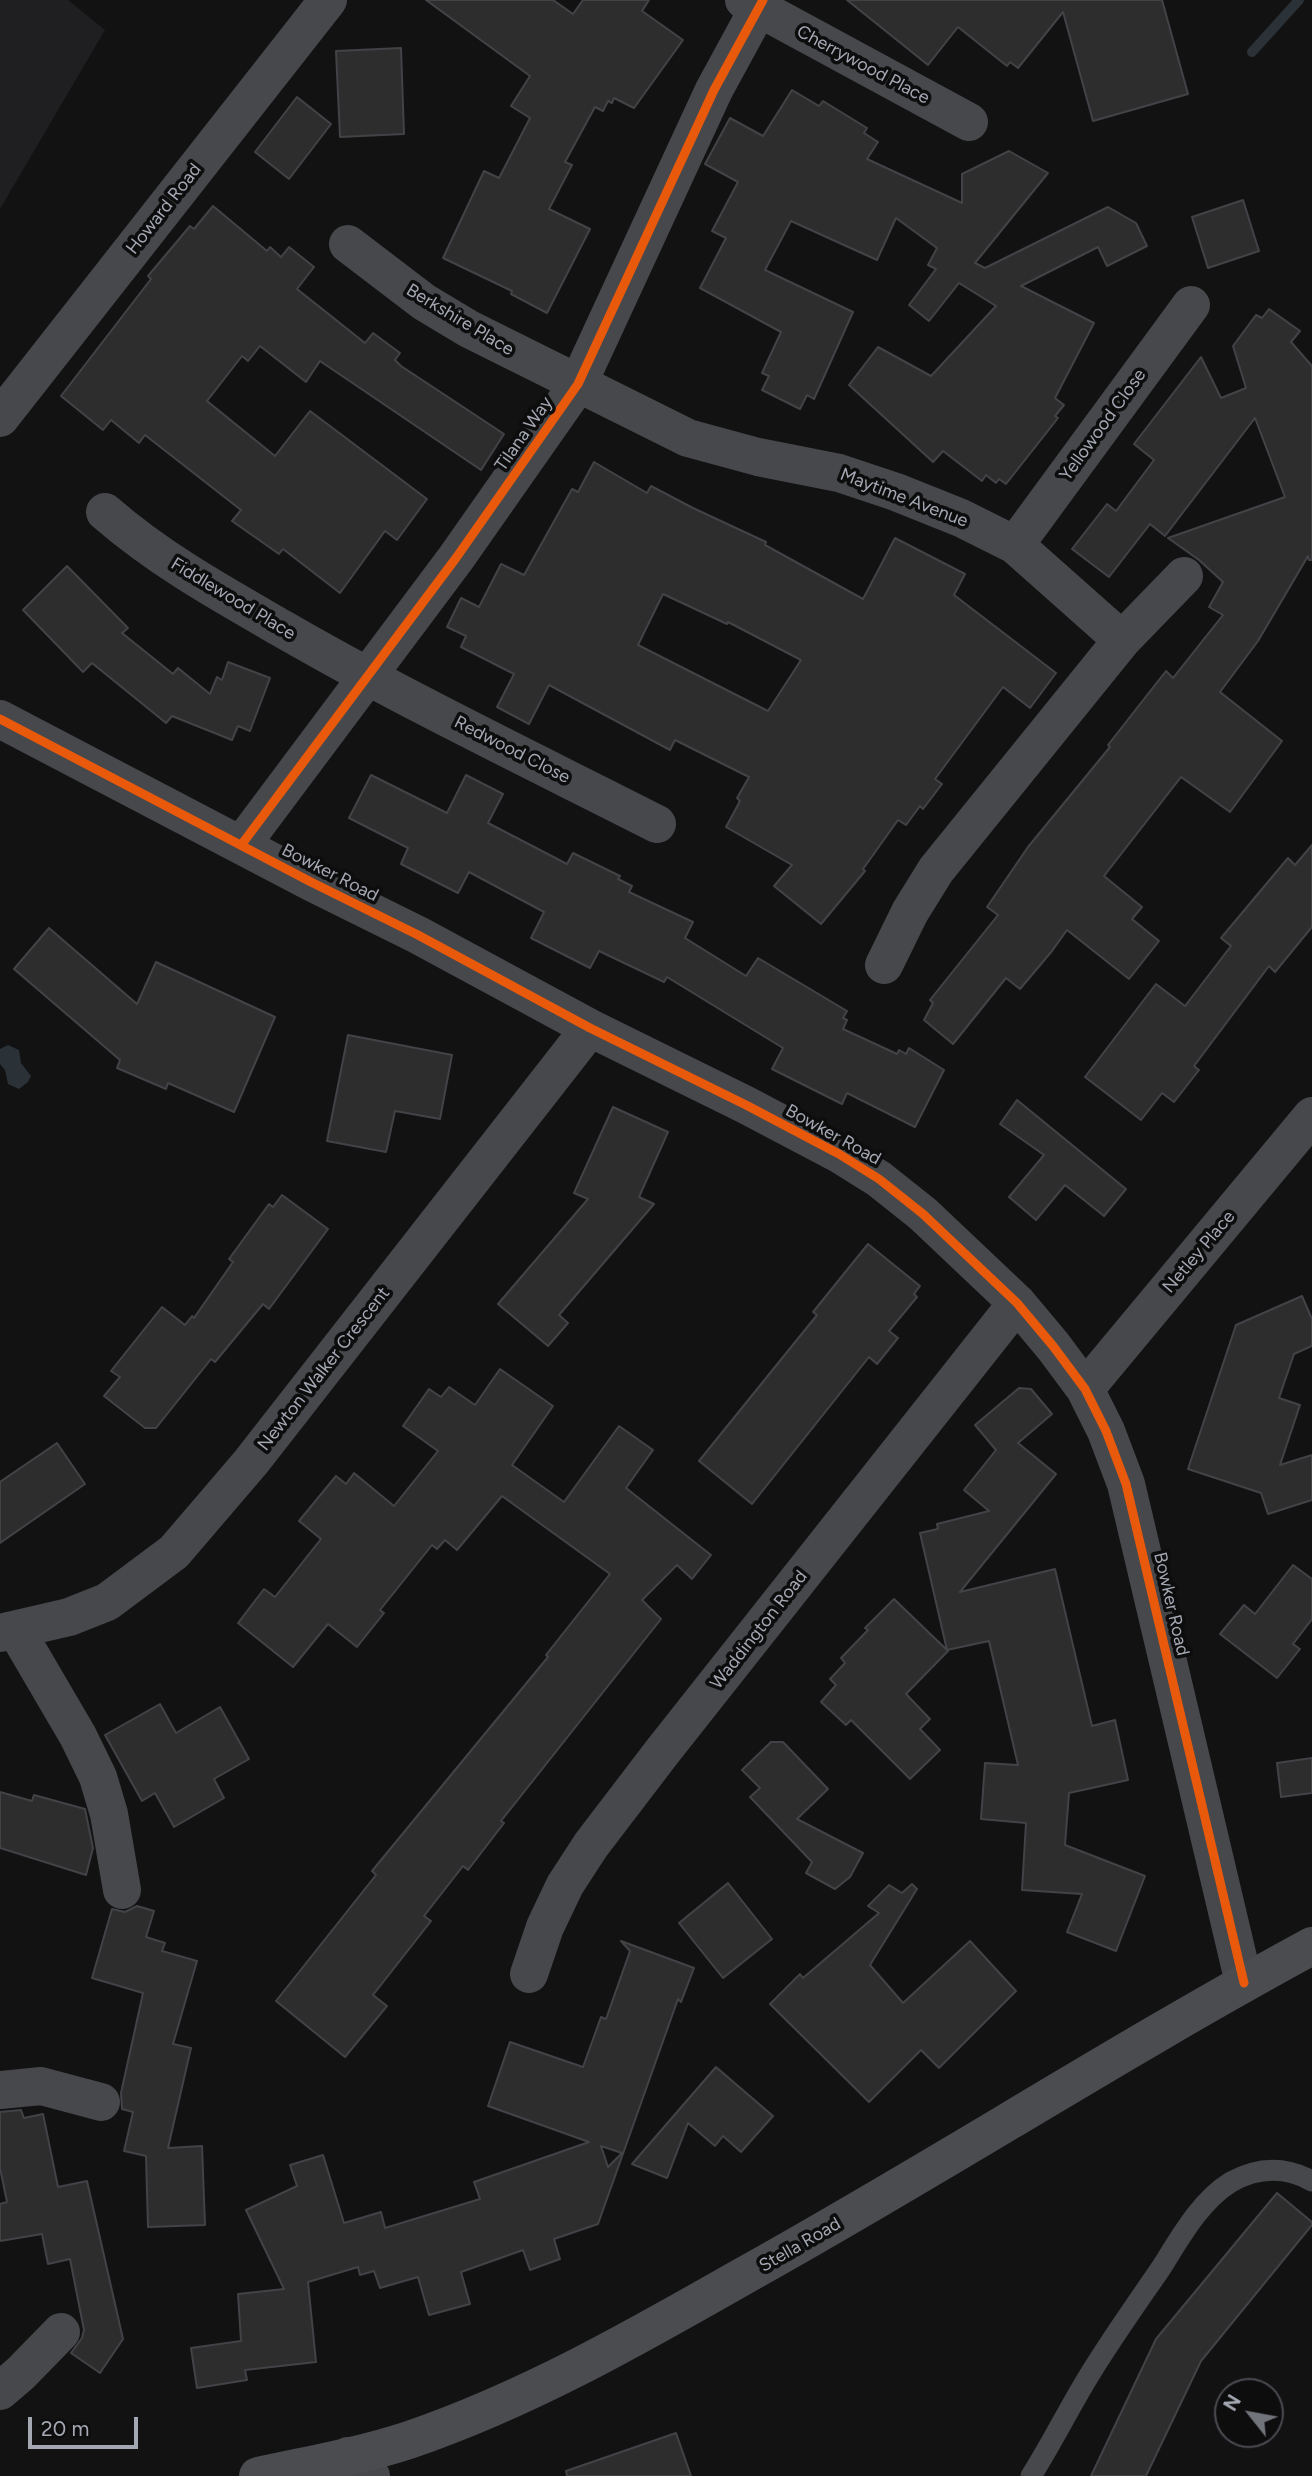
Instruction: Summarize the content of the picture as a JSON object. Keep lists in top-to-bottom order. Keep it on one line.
{"streets":{"main road":["Stella Road"],"street":["Cherrywood Place","Howard Road","Berkshire Place","Yellowood Close","Tilana Way","Maytime Avenue","Fiddlewood Place","Redwood Close","Bowker Road","Netley Place","Newton Walker Crescent","Waddington Road"]},"crossings":[["Cherrywood Place","Tilana Way"],["Berkshire Place","Tilana Way"],["Berkshire Place","Maytime Avenue"],["Yellowood Close","Maytime Avenue"],["Tilana Way","Maytime Avenue"],["Tilana Way","Fiddlewood Place"],["Tilana Way","Redwood Close"],["Tilana Way","Bowker Road"],["Fiddlewood Place","Redwood Close"],["Bowker Road","Netley Place"],["Bowker Road","Newton Walker Crescent"],["Bowker Road","Waddington Road"],["Bowker Road","Stella Road"]],"scale_bar":"20 m","north":"top left"}
